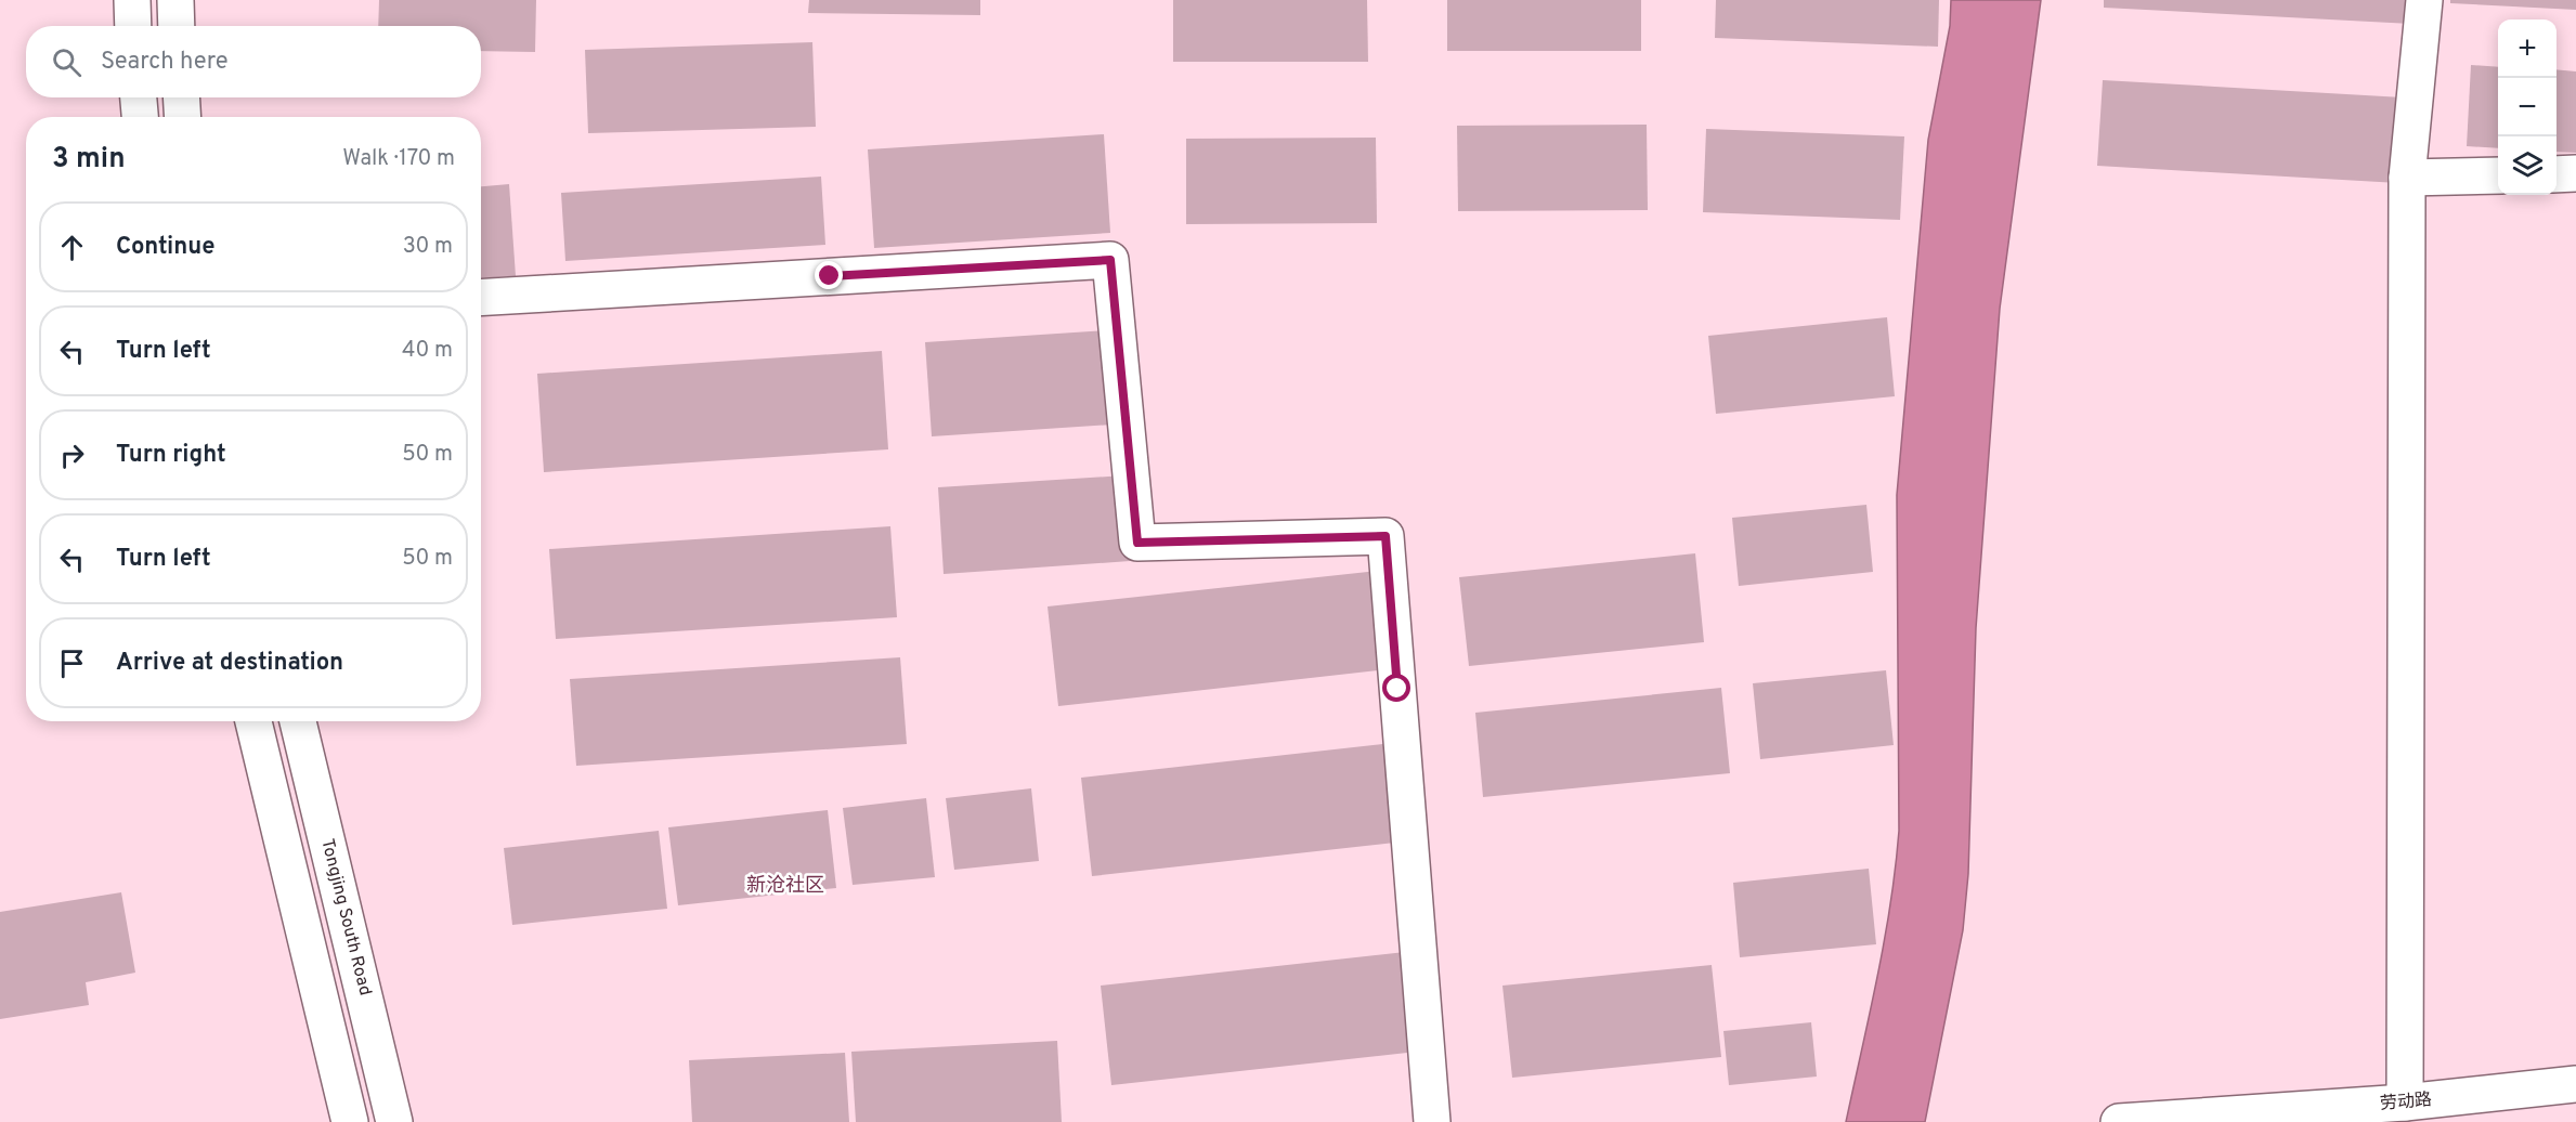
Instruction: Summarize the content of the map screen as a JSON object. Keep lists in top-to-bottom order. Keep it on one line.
{"streets":{"street":["Tongjing South Road","劳动路"]},"districts":["新沧社区"],"page":{"map_buttons":["+","−"],"search":"Search here","heading":["3 min","Walk · 170 m"],"list":[["Continue","30 m"],["Turn left","40 m"],["Turn right","50 m"],["Turn left","50 m"],"Arrive at destination"]}}
